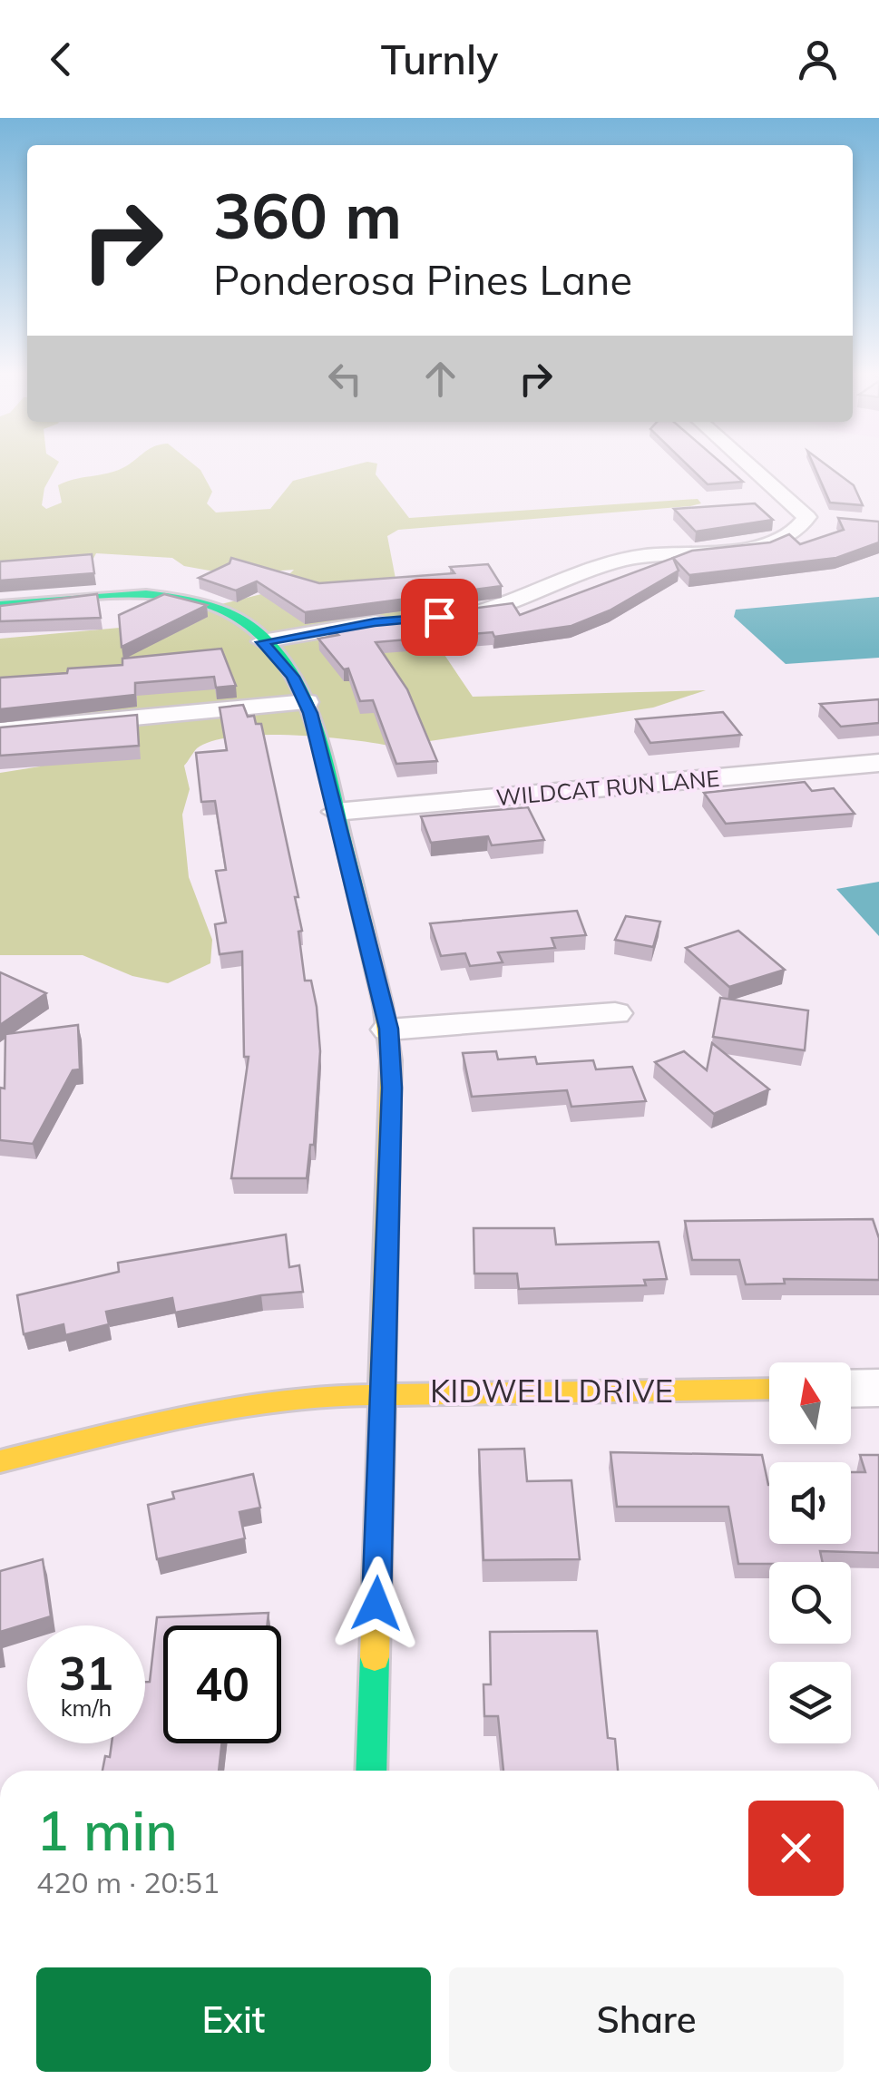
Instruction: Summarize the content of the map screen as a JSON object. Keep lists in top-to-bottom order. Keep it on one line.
{"streets":{"street":["WILDCAT RUN LANE","KIDWELL DRIVE"]},"north":"top","page":{"header":"Turnly","turn":["360 m","Ponderosa Pines Lane"],"speed":"31 km/h","limit":"40","heading":["1 min","420 m · 20:51"],"buttons":["Exit","Share"]}}
